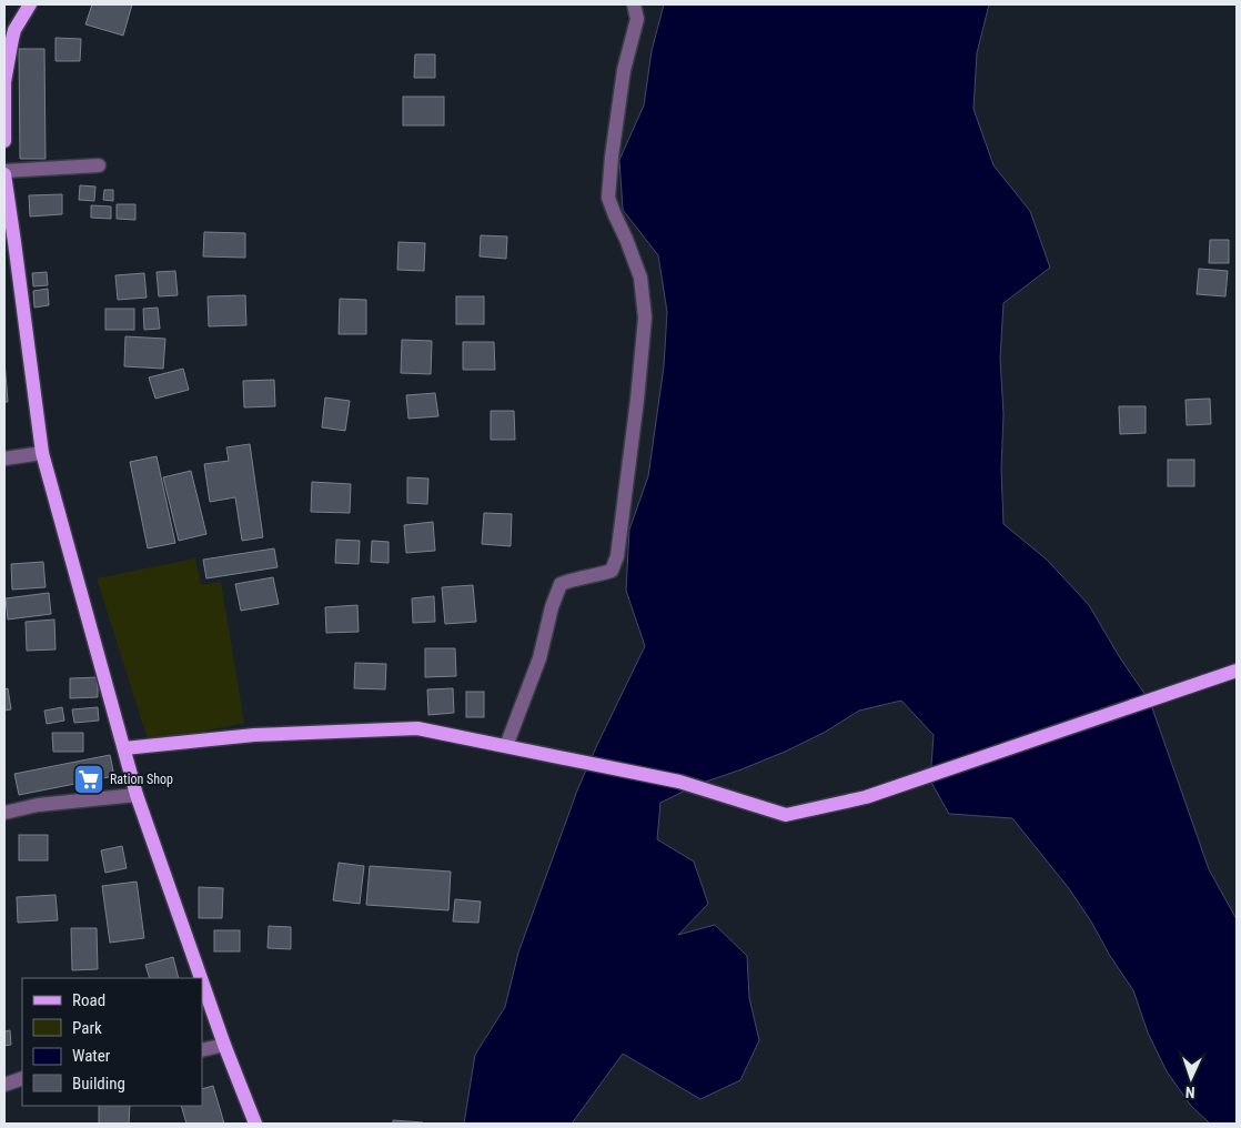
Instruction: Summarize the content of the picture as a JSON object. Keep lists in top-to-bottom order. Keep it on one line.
{"places":{"supermarket":["Ration Shop"]},"legend":["Road","Park","Water","Building"],"north":"bottom"}
